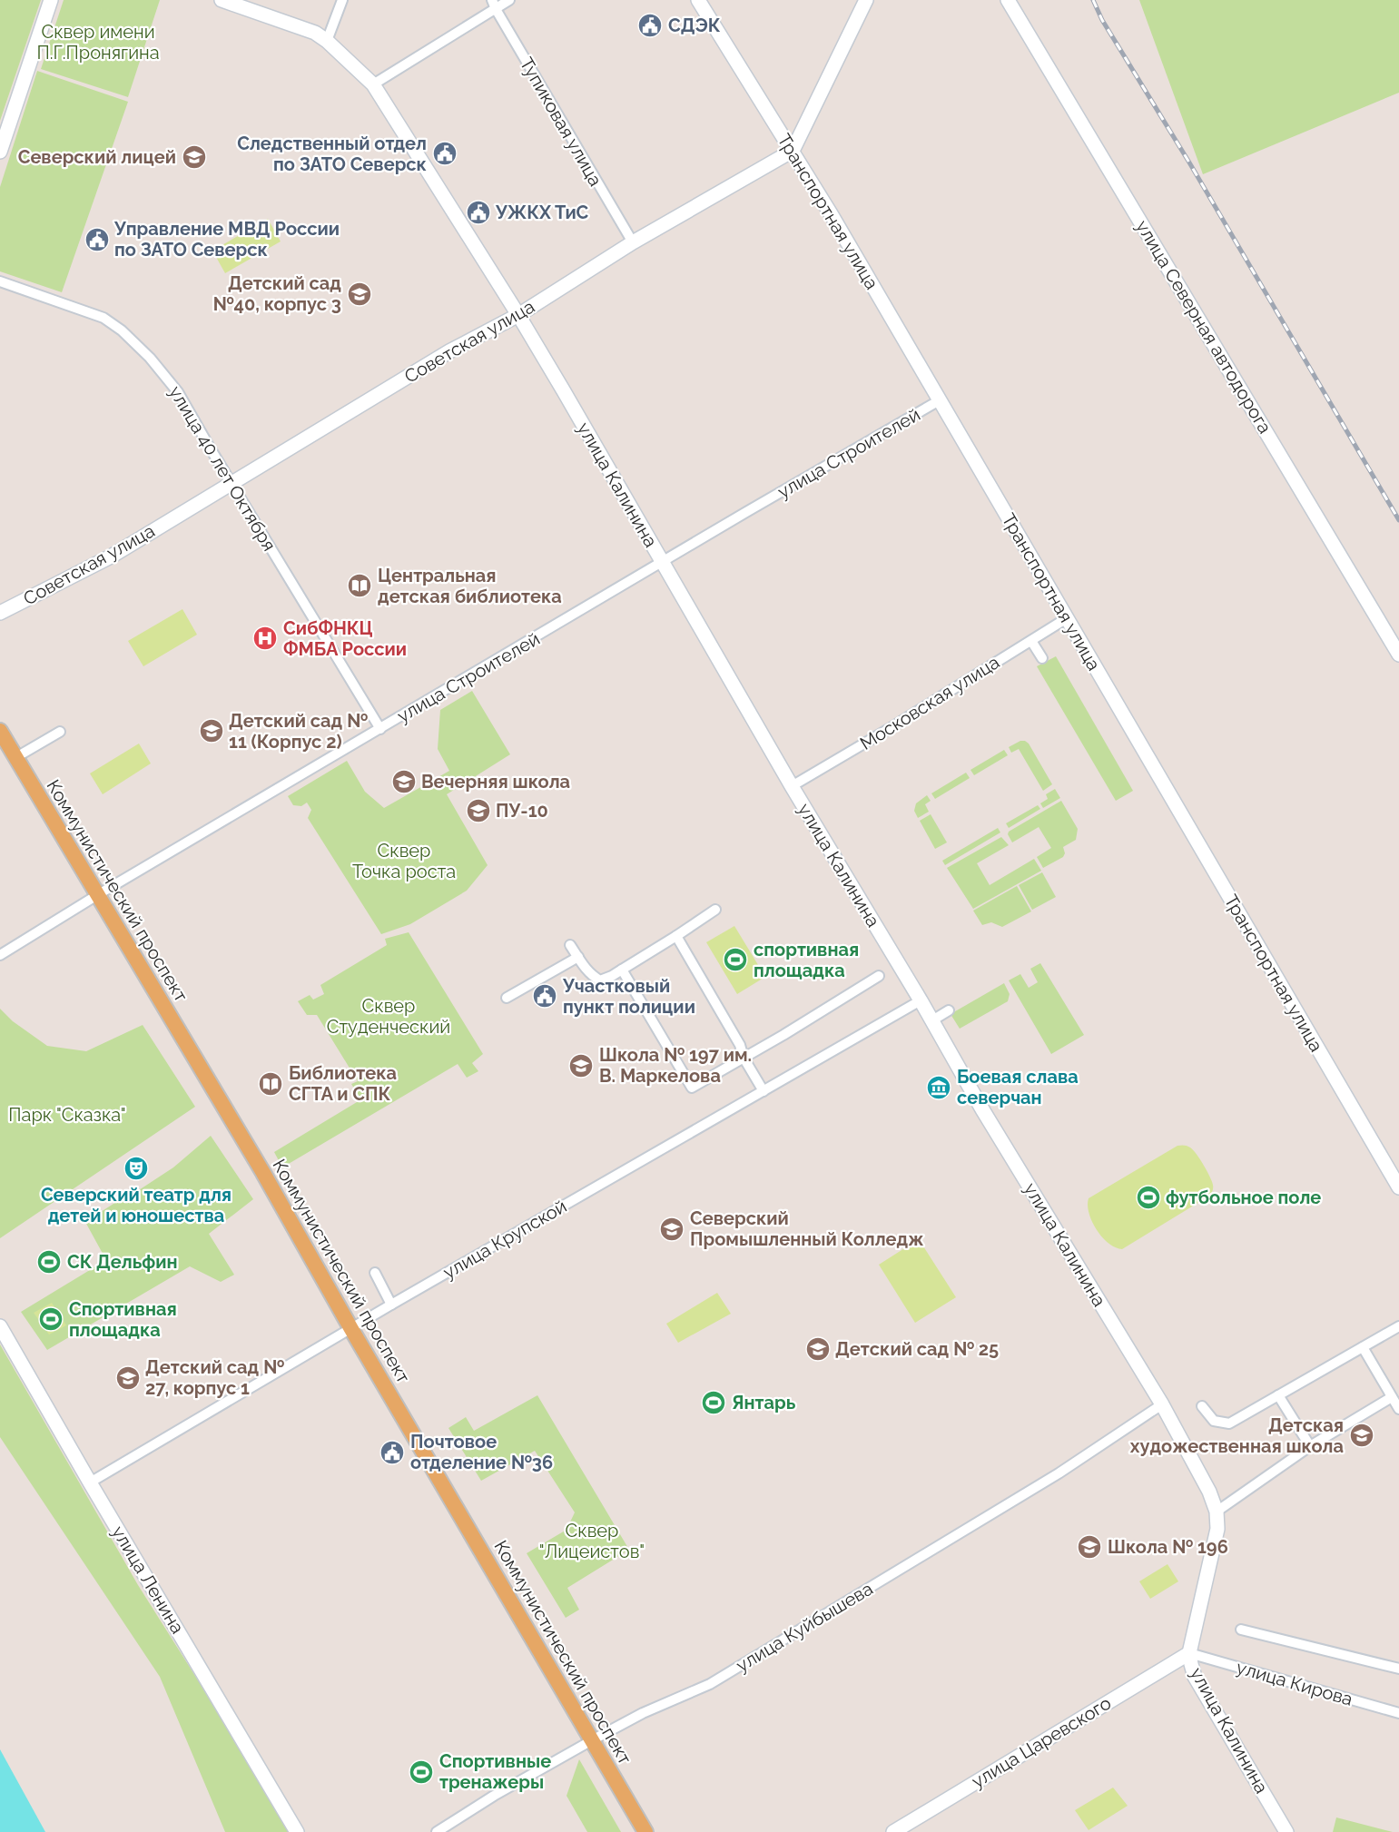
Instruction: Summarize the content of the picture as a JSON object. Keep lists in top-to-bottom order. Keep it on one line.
{"streets":{"main road":["Коммунистический проспект"],"street":["Тупиковая улица","Транспортная улица","улица Северная автодорога","Советская улица","улица Строителей","улица 40 лет Октября","улица Калинина","Московская улица","улица Крупской","улица Ленина","улица Куйбышева","улица Кирова","улица Царевского"]},"crossings":[["Тупиковая улица","Советская улица"],["Транспортная улица","Советская улица"],["Транспортная улица","улица Строителей"],["Транспортная улица","Московская улица"],["Советская улица","улица 40 лет Октября"],["Советская улица","улица Калинина"],["улица Строителей","улица 40 лет Октября"],["улица Строителей","улица Калинина"],["улица Строителей","Коммунистический проспект"],["улица Калинина","Московская улица"],["улица Калинина","улица Крупской"],["улица Калинина","улица Куйбышева"],["улица Калинина","улица Кирова"],["улица Калинина","улица Царевского"],["Коммунистический проспект","улица Крупской"],["Коммунистический проспект","улица Куйбышева"],["улица Крупской","улица Ленина"],["улица Кирова","улица Царевского"]],"parks":["Сквер имени П.Г.Пронягина","Сквер Точка роста","Сквер Студенческий","Парк \"Сказка\"","Сквер \"Лицеистов\""],"places":{"public building":["СДЭК","Следственный отдел по ЗАТО Северск","УЖКХ ТиС","Управление МВД России по ЗАТО Северск","Участковый пункт полиции","Почтовое отделение №36"],"school or university":["Северский лицей","Детский сад №40, корпус 3","Детский сад № 11 (Корпус 2)","Вечерняя школа","ПУ-10","Школа № 197 им. В. Маркелова","Северский Промышленный Колледж","Детский сад № 25","Детский сад № 27, корпус 1","Детская художественная школа","Школа № 196"],"library":["Центральная детская библиотека","Библиотека СГТА и СПК"],"hospital":["СибФНКЦ ФМБА России"],"sports":["спортивная площадка","футбольное поле","СК Дельфин","Спортивная площадка","Янтарь","Спортивные тренажеры"],"museum":["Боевая слава северчан"],"theatre":["Северский театр для детей и юношества"]}}
